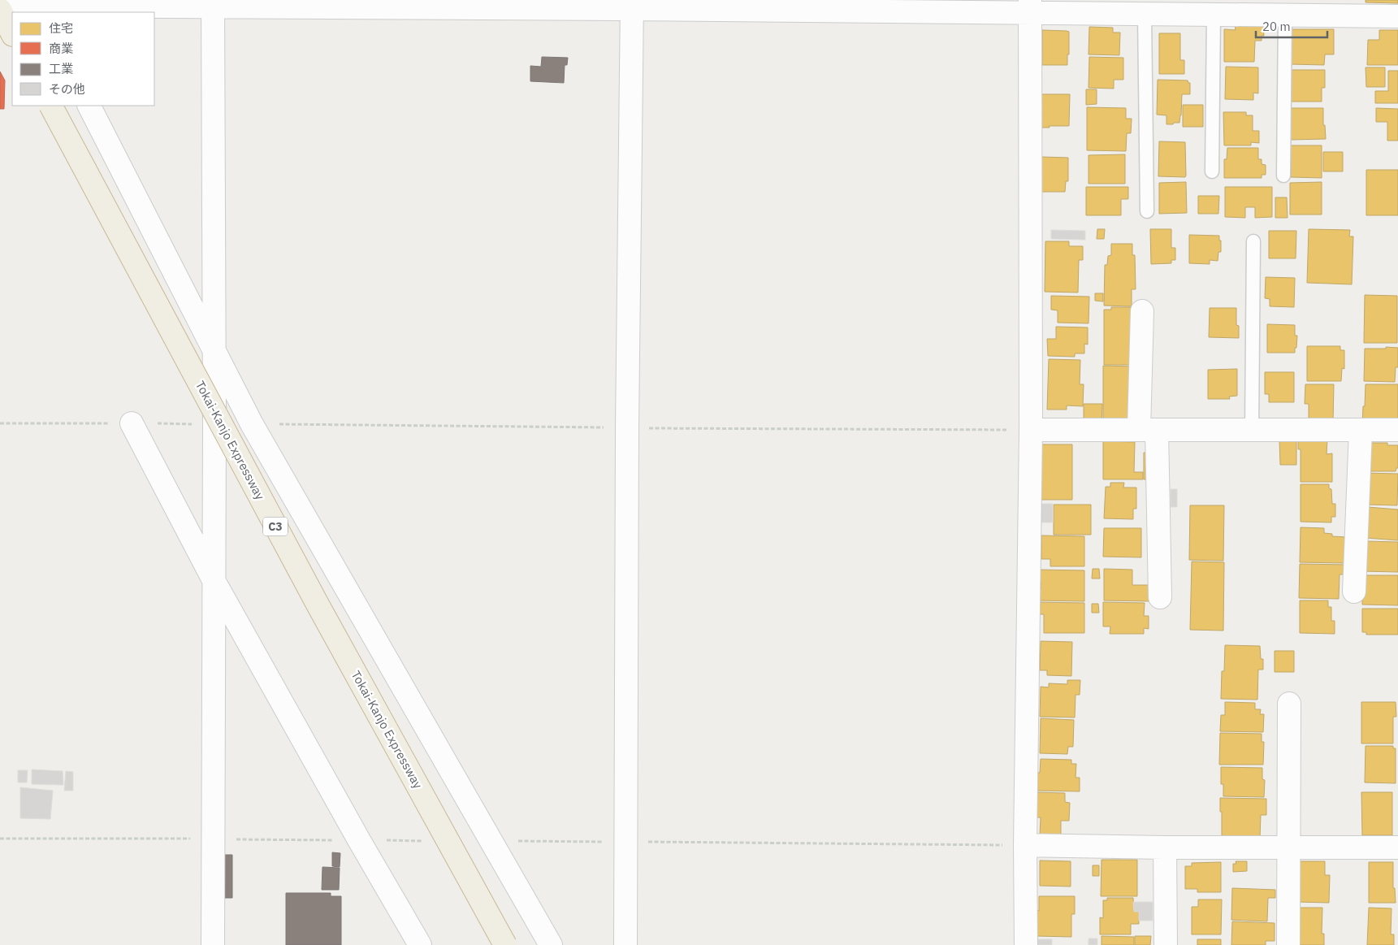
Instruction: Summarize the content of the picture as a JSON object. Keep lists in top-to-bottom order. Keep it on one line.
{"streets":{"highway":["Tokai-Kanjo Expressway","C3"]},"legend":["住宅","商業","工業","その他"],"scale_bar":"20 m"}
